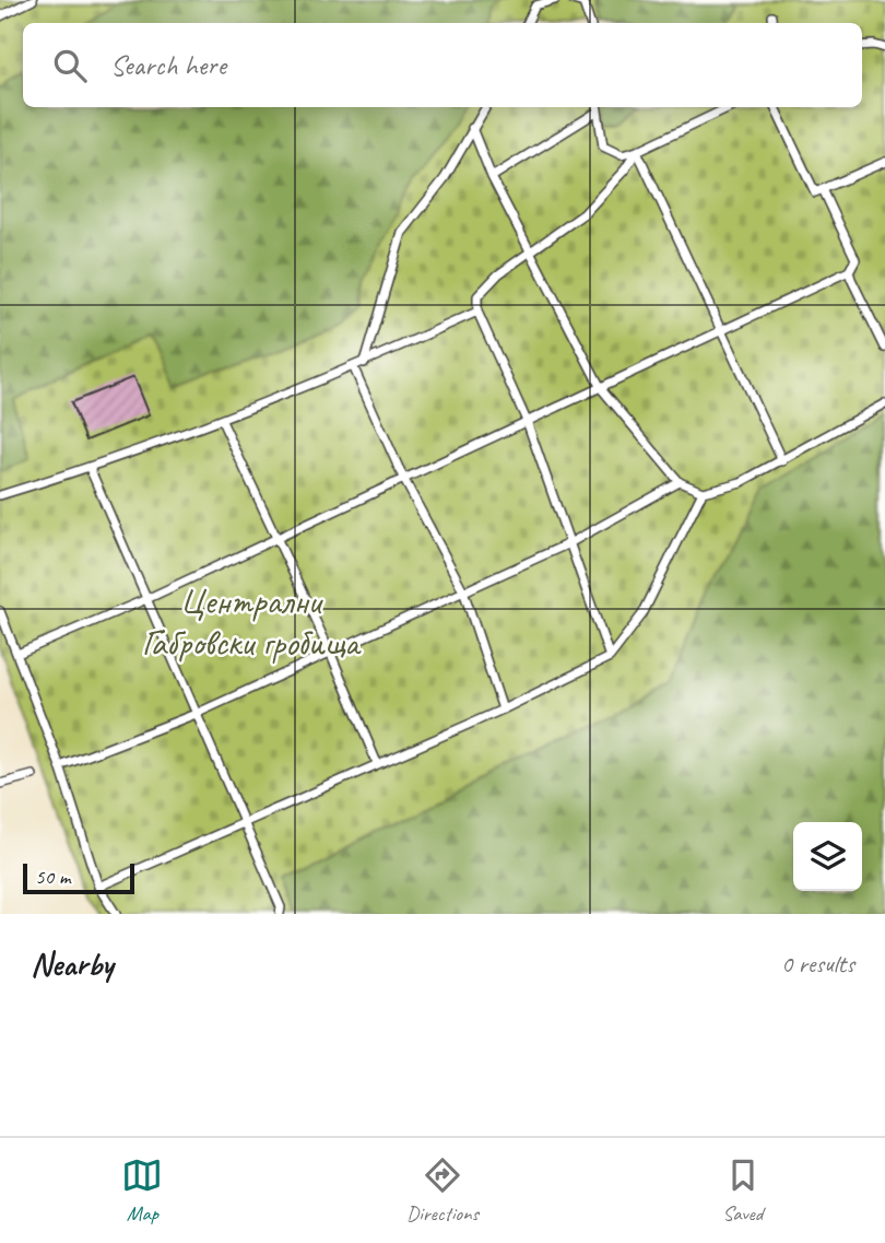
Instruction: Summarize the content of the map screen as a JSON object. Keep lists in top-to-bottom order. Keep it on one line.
{"parks":["Централни Габровски гробища"],"scale_bar":"50 m","page":{"search":"Search here","scale":"50 m","heading":["Nearby","0 results"],"nav":["Map","Directions","Saved"]}}
